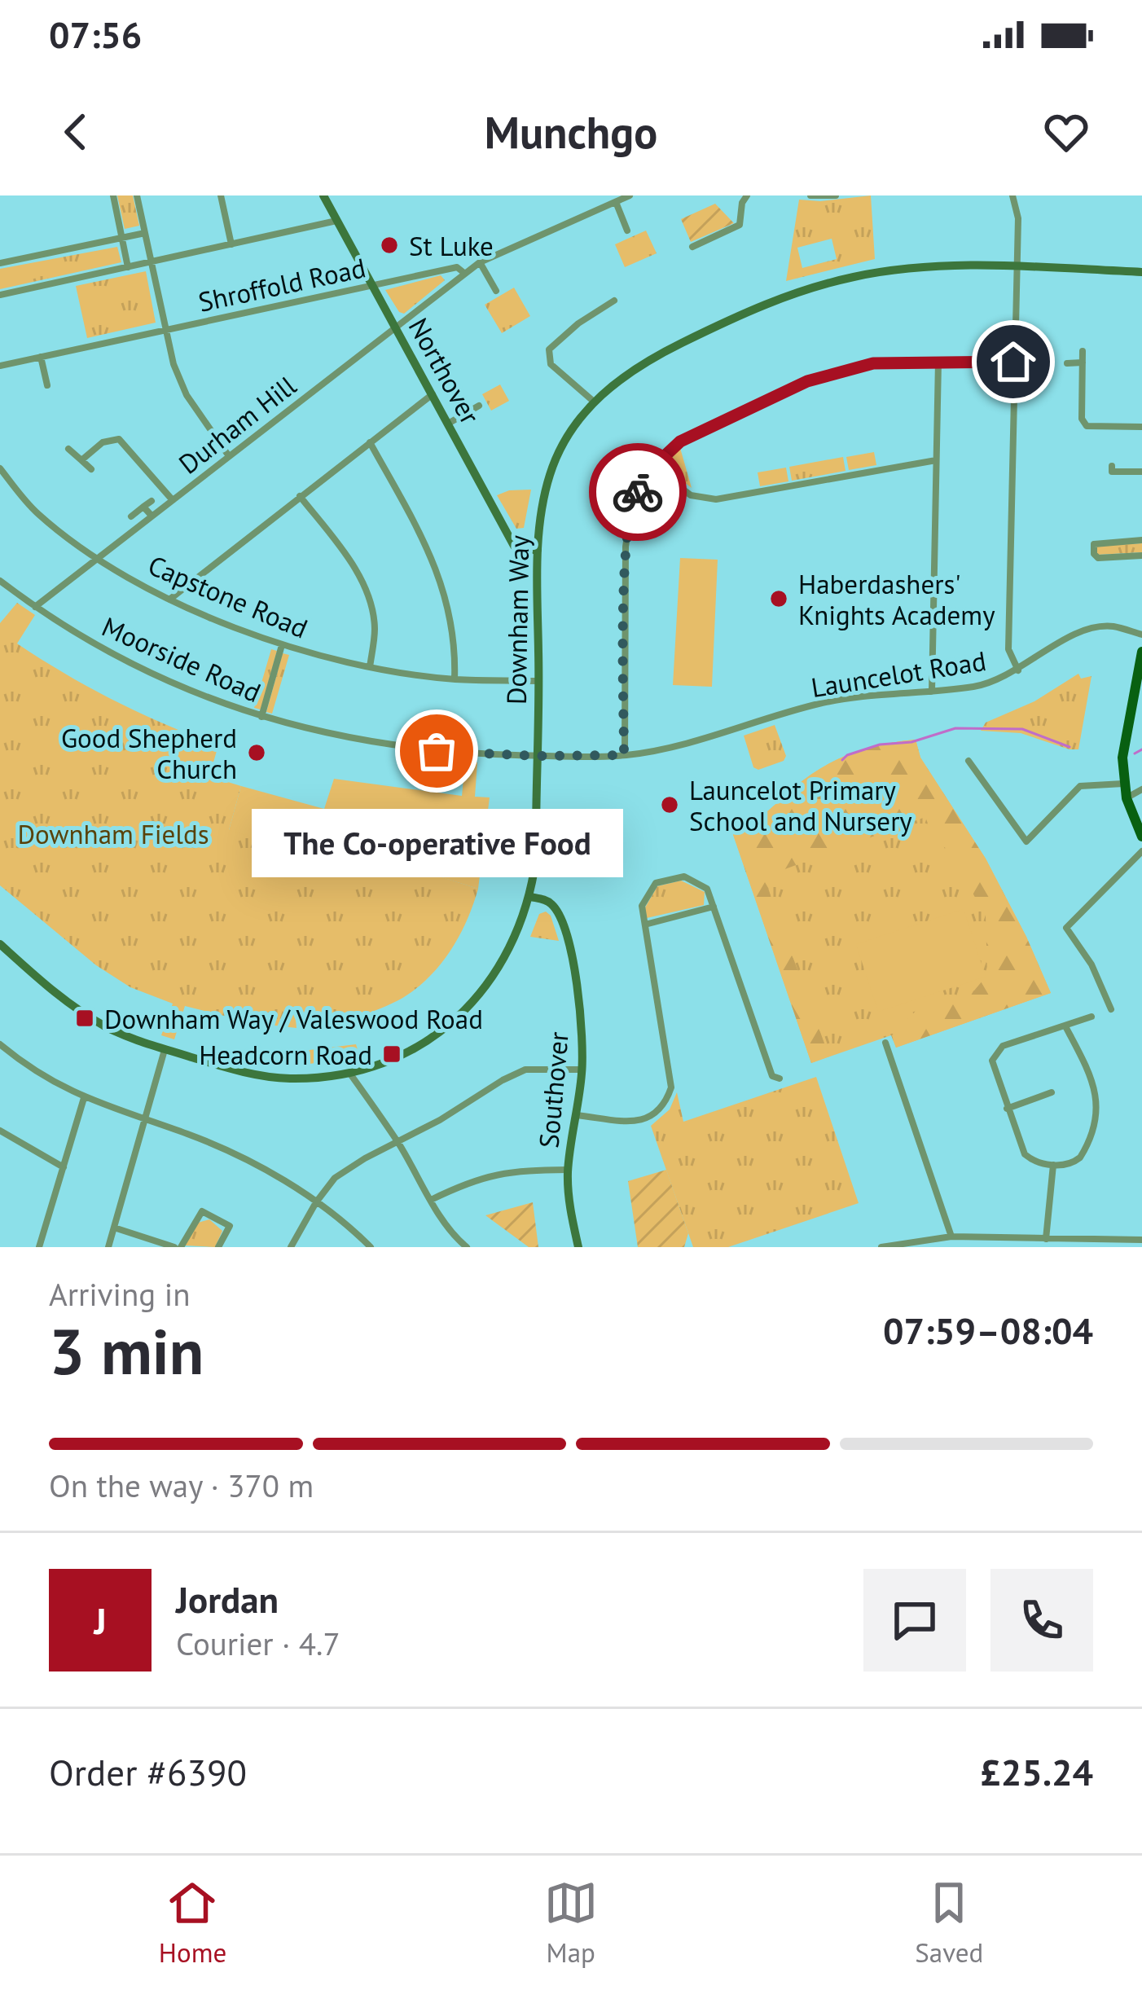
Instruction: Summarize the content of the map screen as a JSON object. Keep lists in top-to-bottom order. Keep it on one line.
{"streets":{"street":["Shroffold Road","Northover","Durham Hill","Capstone Road","Downham Way","Moorside Road","Launcelot Road","Southover"]},"crossings":[["Shroffold Road","Northover"],["Shroffold Road","Durham Hill"],["Northover","Durham Hill"],["Northover","Downham Way"],["Durham Hill","Capstone Road"],["Durham Hill","Moorside Road"],["Capstone Road","Downham Way"],["Downham Way","Moorside Road"],["Downham Way","Launcelot Road"],["Downham Way","Southover"],["Moorside Road","Launcelot Road"]],"parks":["Downham Fields"],"places":{"other":["St Luke","Haberdashers' Knights Academy","The Co-operative Food","Good Shepherd Church","Launcelot Primary School and Nursery"],"transit":["Downham Way / Valeswood Road","Headcorn Road"]},"page":{"status":"07:56","header":"Munchgo","bubble":"The Co-operative Food","heading":["3 min","Arriving in","07:59–08:04"],"panel":["Jordan","Courier · 4.7","Order #6390","£25.24"],"bar":"On the way · 370 m","round":"J","tabs":["Home","Map","Saved"]}}
